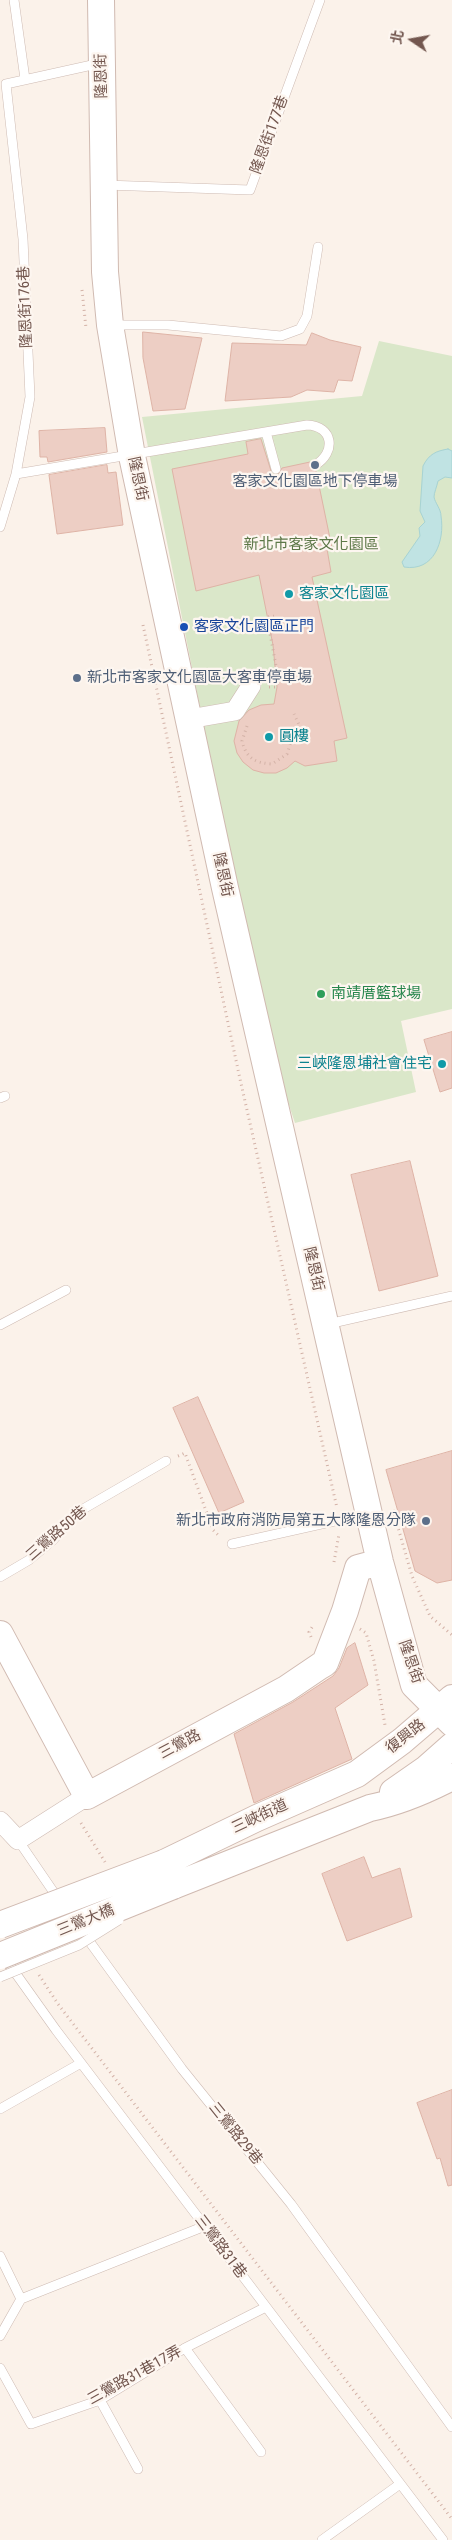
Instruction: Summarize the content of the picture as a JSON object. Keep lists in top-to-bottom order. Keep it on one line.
{"streets":{"street":["隆恩街","復興路","三鶯路","三峽街道","三鶯大橋"],"lane":["隆恩街177巷","隆恩街176巷","三鶯路50巷","三鶯路29巷","三鶯路31巷","三鶯路31巷17弄"]},"crossings":[["隆恩街","隆恩街177巷"],["隆恩街","隆恩街176巷"],["隆恩街","復興路"],["隆恩街","三鶯路"],["復興路","三峽街道"],["三峽街道","三鶯大橋"],["三鶯路31巷","三鶯路31巷17弄"]],"parks":["新北市客家文化園區"],"places":["客家文化園區地下停車場","客家文化園區","客家文化園區正門","新北市客家文化園區大客車停車場","圓樓","南靖厝籃球場","三峽隆恩埔社會住宅","新北市政府消防局第五大隊隆恩分隊"],"north":"left"}
